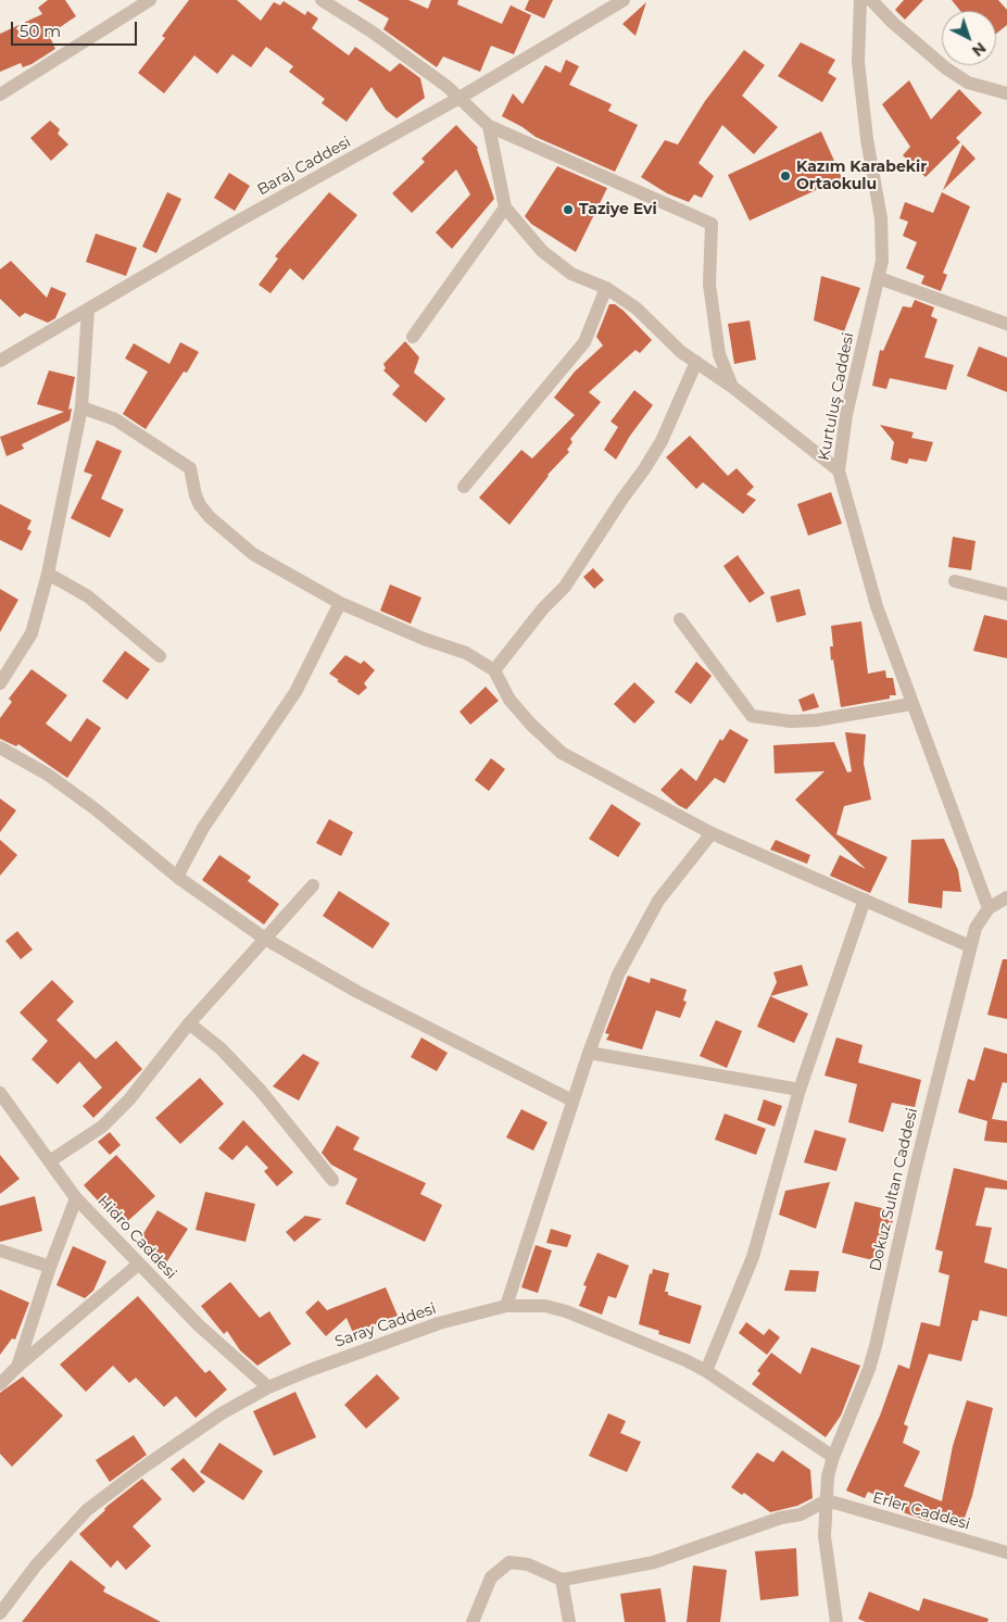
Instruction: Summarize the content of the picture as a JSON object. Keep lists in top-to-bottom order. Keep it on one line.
{"streets":{"street":["Baraj Caddesi","Kurtuluş Caddesi","Dokuz Sultan Caddesi","Hidro Caddesi","Saray Caddesi","Erler Caddesi"]},"crossings":[["Kurtuluş Caddesi","Dokuz Sultan Caddesi"],["Dokuz Sultan Caddesi","Saray Caddesi"],["Dokuz Sultan Caddesi","Erler Caddesi"],["Hidro Caddesi","Saray Caddesi"]],"places":["Kazım Karabekir Ortaokulu","Taziye Evi"],"scale_bar":"50 m","north":"bottom right"}
